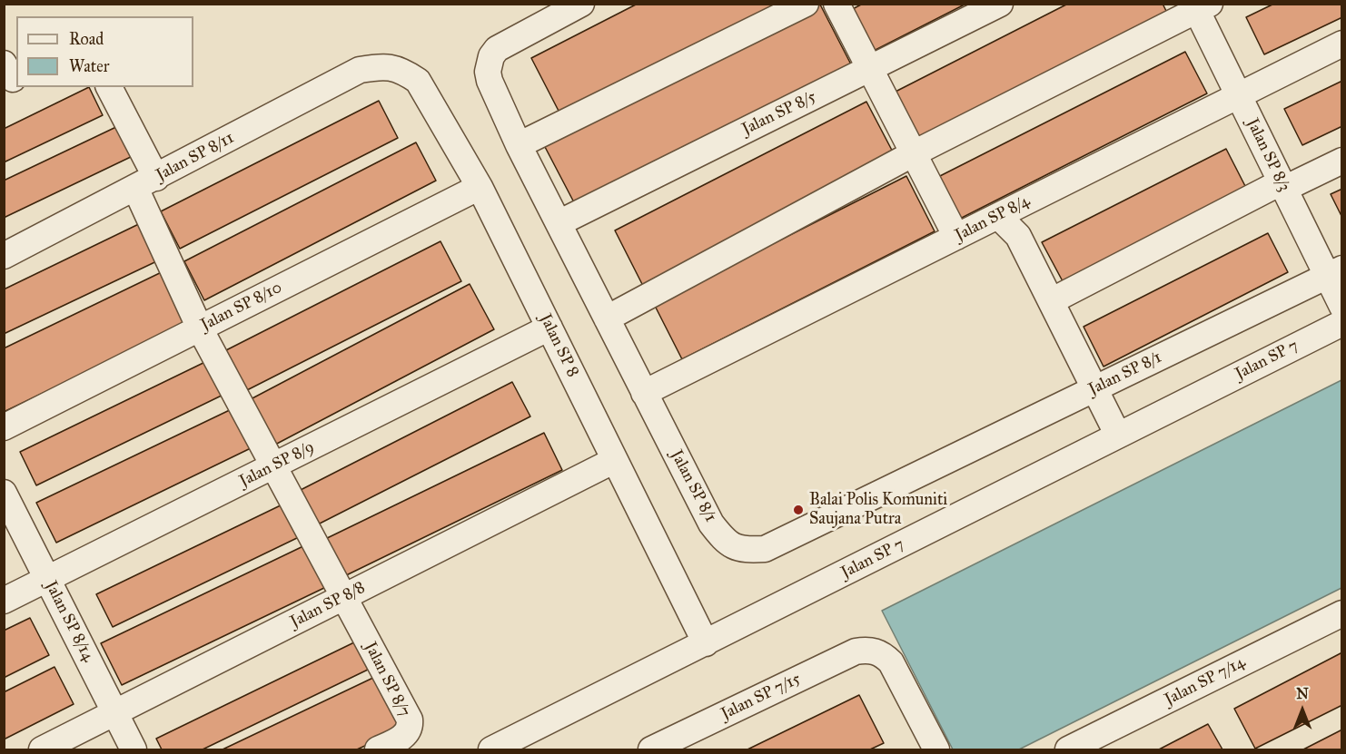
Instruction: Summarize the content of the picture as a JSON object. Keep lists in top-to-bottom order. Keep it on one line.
{"streets":{"street":["Jalan SP 8/5","Jalan SP 8/3","Jalan SP 8/11","Jalan SP 8/4","Jalan SP 8/10","Jalan SP 8","Jalan SP 7","Jalan SP 8/1","Jalan SP 8/9","Jalan SP 8/8","Jalan SP 8/14","Jalan SP 8/7","Jalan SP 7/14","Jalan SP 7/15"]},"crossings":[["Jalan SP 8/5","Jalan SP 8/1"],["Jalan SP 8/3","Jalan SP 8/4"],["Jalan SP 8/3","Jalan SP 8/1"],["Jalan SP 8/11","Jalan SP 8"],["Jalan SP 8/11","Jalan SP 8/7"],["Jalan SP 8/4","Jalan SP 8/1"],["Jalan SP 8/10","Jalan SP 8"],["Jalan SP 8/10","Jalan SP 8/7"],["Jalan SP 8","Jalan SP 7"],["Jalan SP 8","Jalan SP 8/9"],["Jalan SP 8","Jalan SP 8/8"],["Jalan SP 8/9","Jalan SP 8/14"],["Jalan SP 8/9","Jalan SP 8/7"],["Jalan SP 8/8","Jalan SP 8/14"],["Jalan SP 8/8","Jalan SP 8/7"]],"places":["Balai Polis Komuniti Saujana Putra"],"legend":["Road","Water"],"north":"top"}
